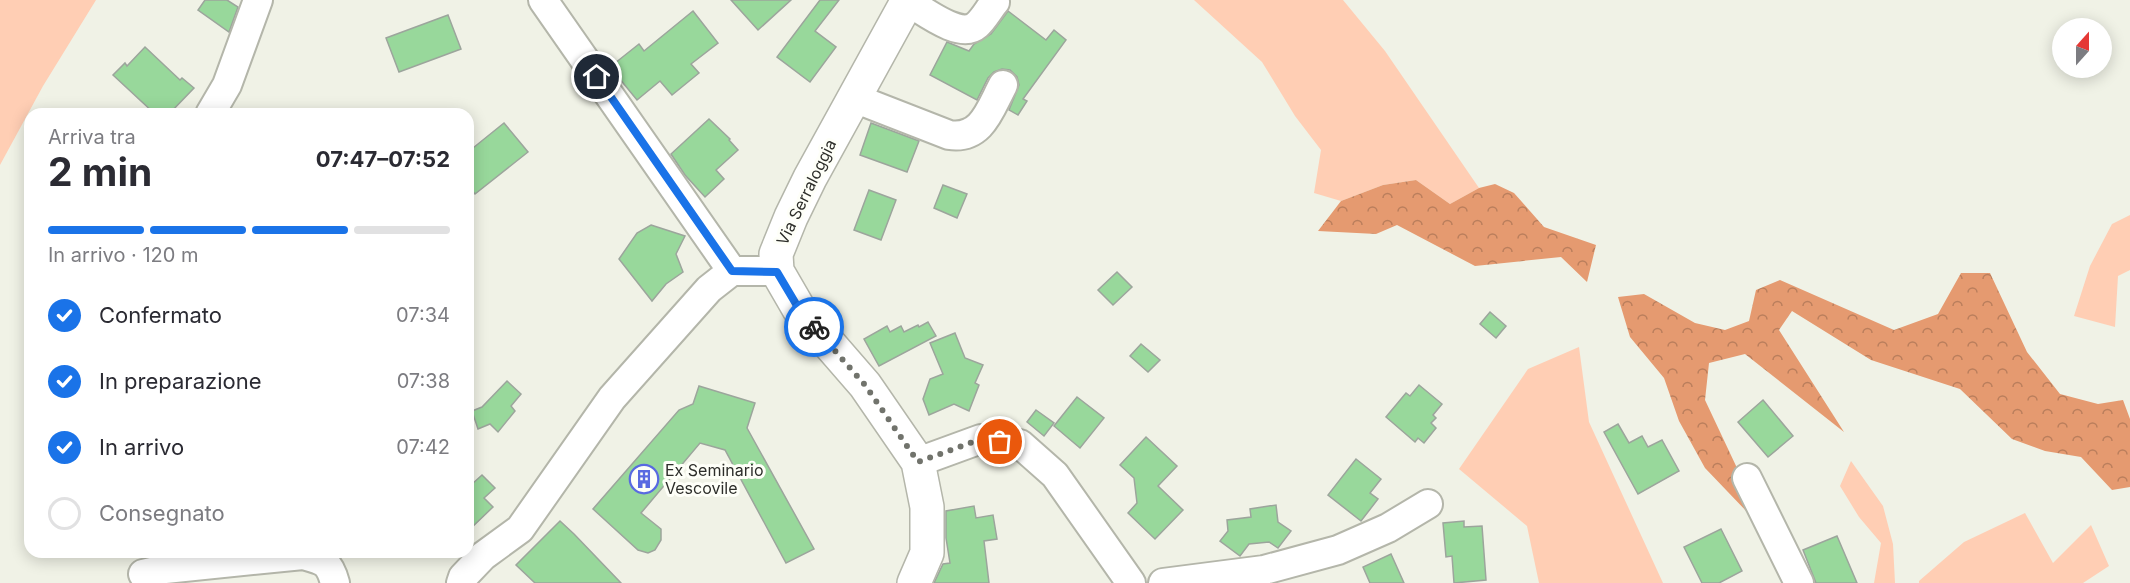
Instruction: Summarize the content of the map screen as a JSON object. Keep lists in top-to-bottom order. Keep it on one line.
{"streets":{"main road":["Via Serraloggia"]},"places":{"building":["Ex Seminario Vescovile"]},"north":"top","page":{"heading":["2 min","Arriva tra","07:47–07:52"],"bar":"In arrivo · 120 m","list":[["Confermato","07:34"],["In preparazione","07:38"],["In arrivo","07:42"],"Consegnato"]}}
